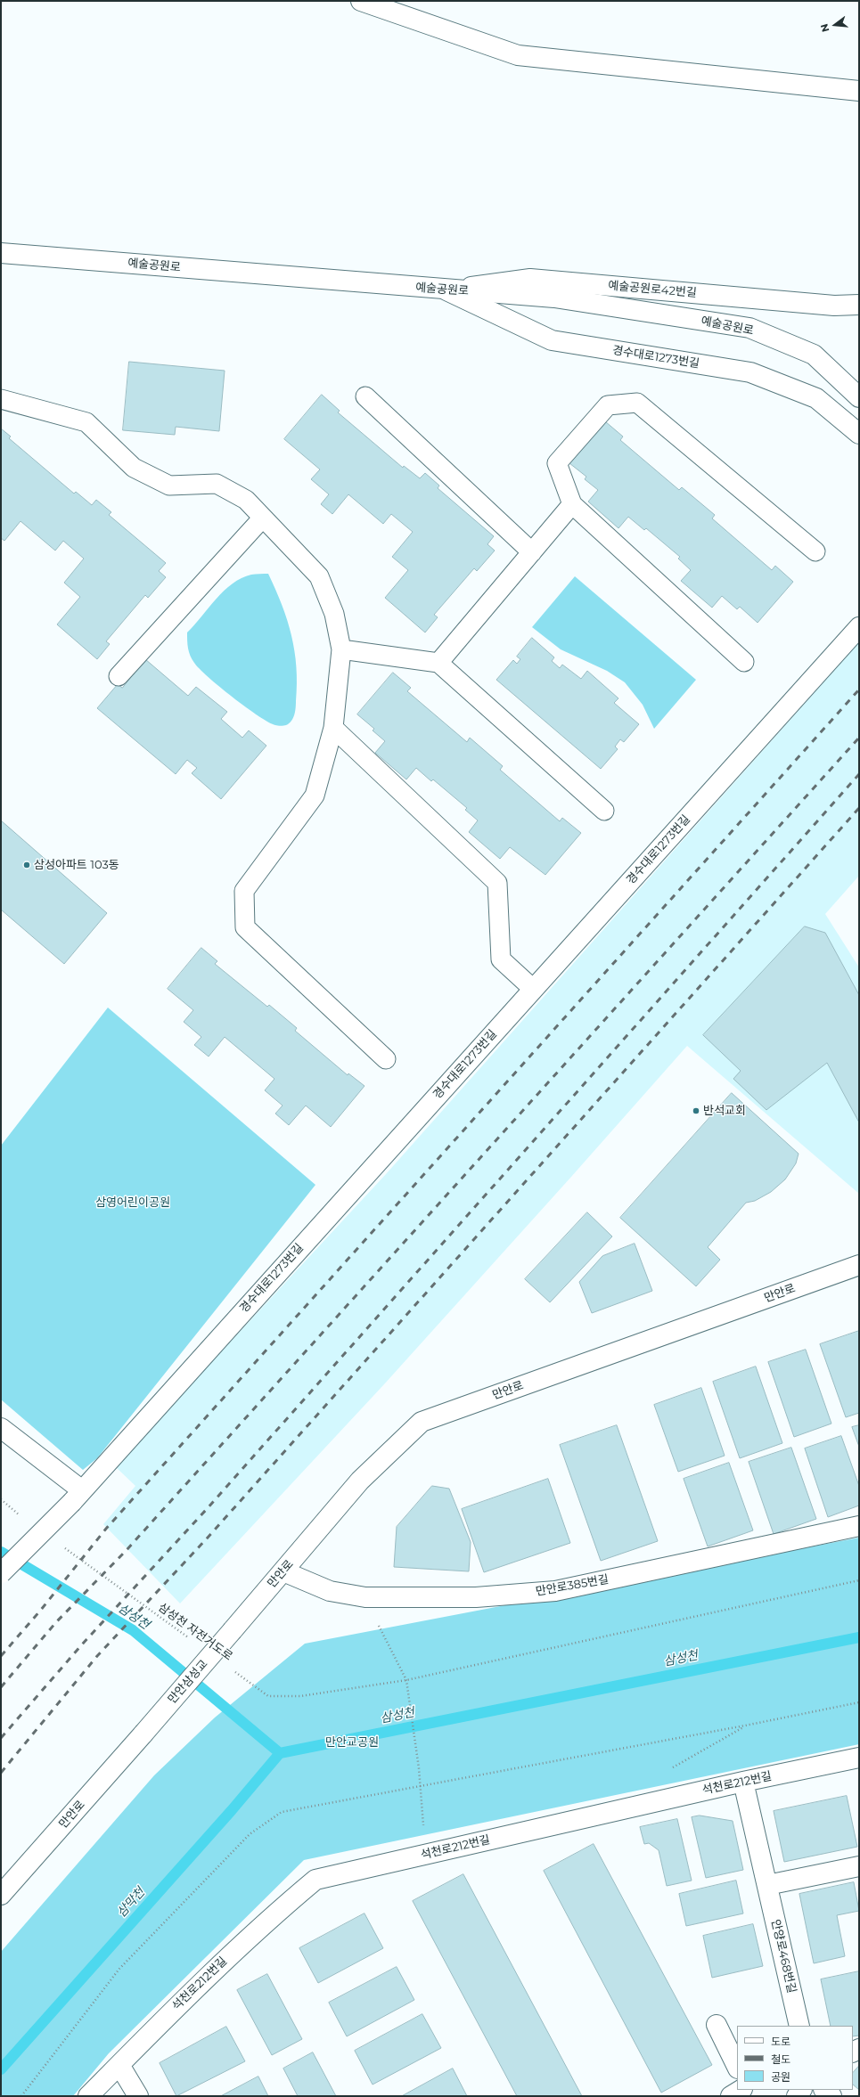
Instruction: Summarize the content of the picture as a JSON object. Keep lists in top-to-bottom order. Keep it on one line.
{"streets":{"street":["예술공원로","예술공원로42번길","경수대로1273번길","만안로","만안로385번길","만안삼성교","석천로212번길","안양로468번길"],"path":["삼성천 자전거도로"]},"crossings":[["예술공원로","예술공원로42번길"],["예술공원로","경수대로1273번길"],["예술공원로42번길","경수대로1273번길"],["만안로","만안로385번길"],["만안로","만안삼성교"],["석천로212번길","안양로468번길"]],"water":["삼성천","삼막천"],"parks":["삼영어린이공원","만안교공원"],"places":["삼성아파트 103동","반석교회"],"legend":["도로","철도","공원"],"north":"left"}
